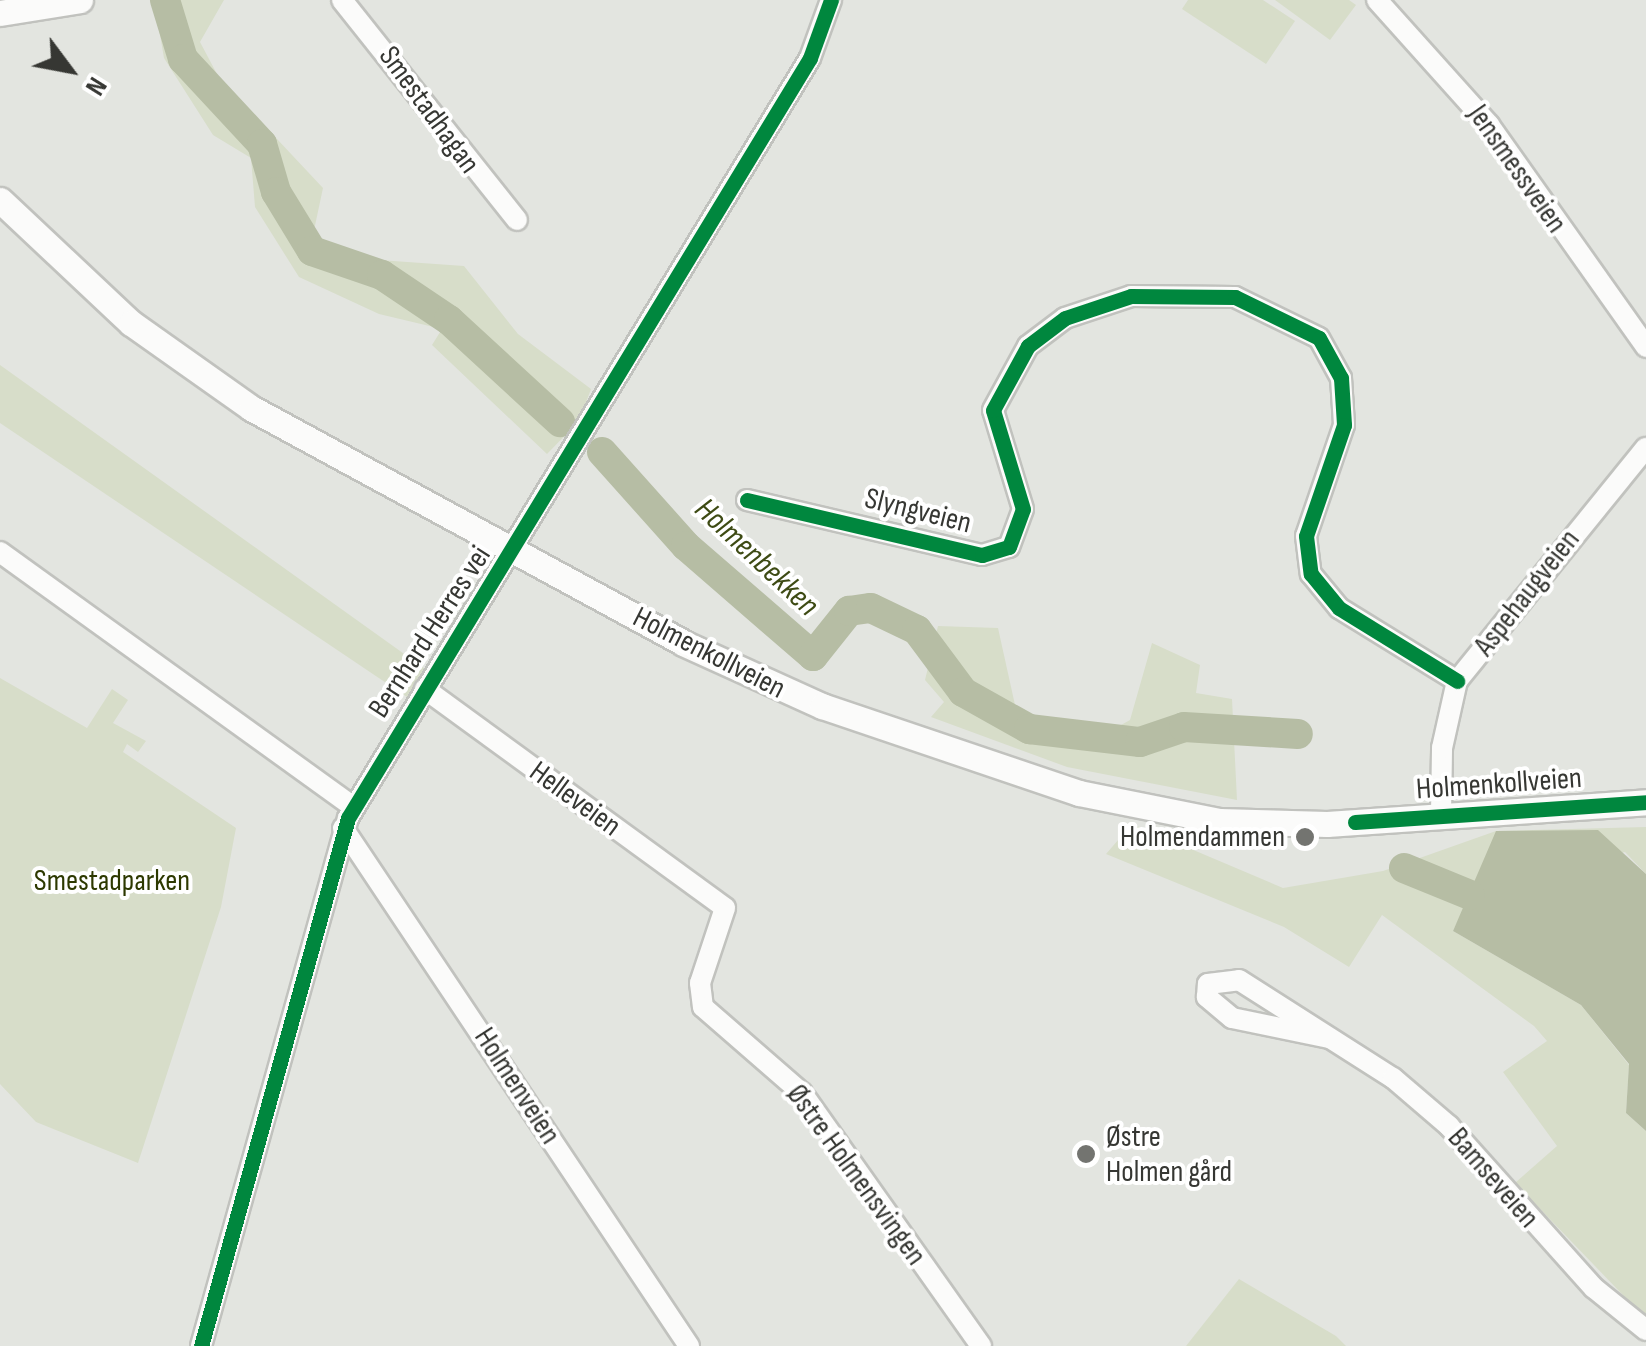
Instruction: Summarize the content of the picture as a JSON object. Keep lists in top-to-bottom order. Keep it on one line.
{"streets":{"main road":["Holmenkollveien"],"street":["Smestadhagan","Jensmessveien","Slyngveien","Aspehaugveien","Bernhard Herres vei","Helleveien","Holmenveien","Østre Holmensvingen","Bamseveien"]},"crossings":[["Slyngveien","Aspehaugveien"],["Aspehaugveien","Holmenkollveien"],["Bernhard Herres vei","Holmenkollveien"],["Bernhard Herres vei","Helleveien"],["Bernhard Herres vei","Holmenveien"],["Helleveien","Østre Holmensvingen"]],"water":["Holmenbekken"],"parks":["Smestadparken"],"places":["Holmendammen","Østre Holmen gård"],"north":"bottom right"}
